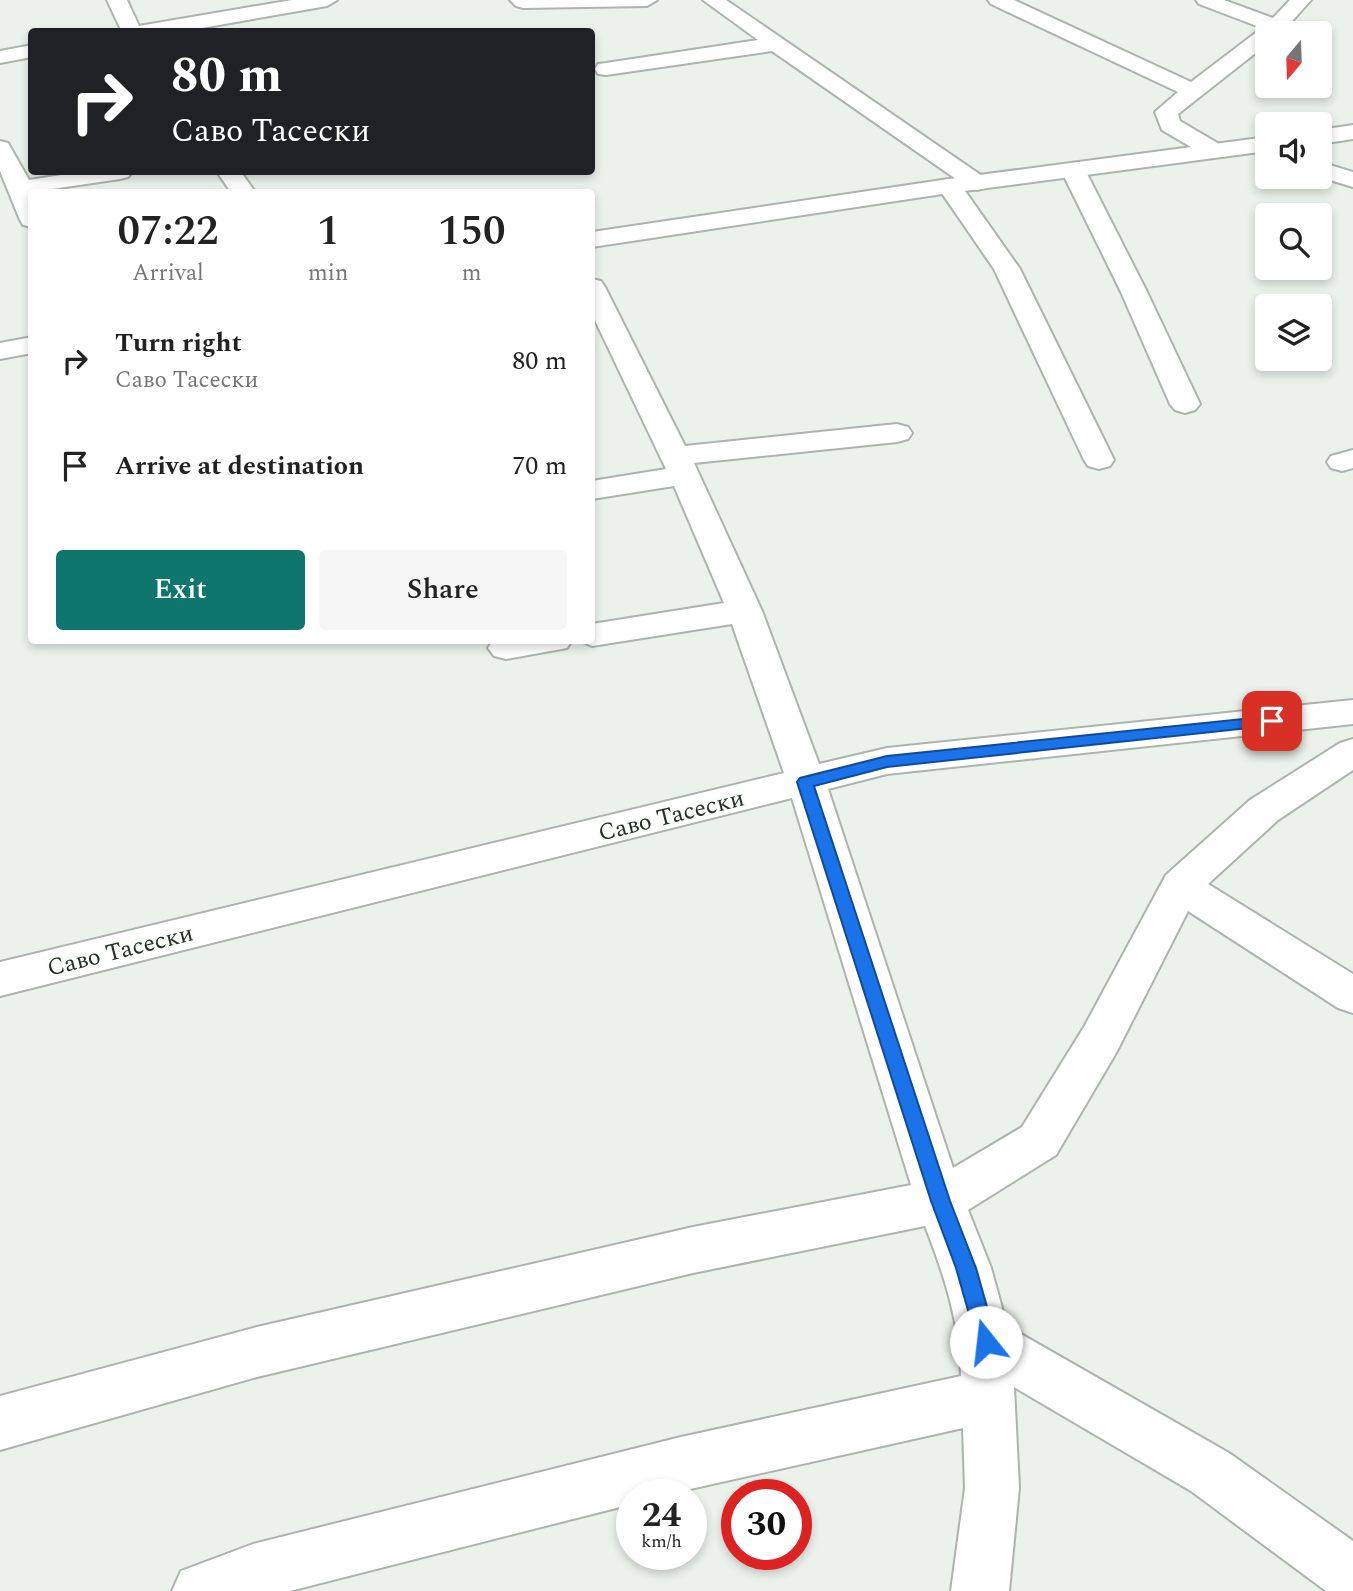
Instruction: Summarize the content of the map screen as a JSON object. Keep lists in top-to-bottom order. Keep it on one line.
{"streets":{"street":["Саво Тасески"]},"north":"bottom","page":{"turn":["80 m","Саво Тасески"],"eta":["07:22","Arrival","1","min","150","m"],"list":[{"name":"Turn right","note":"Саво Тасески","value":"80 m"},{"name":"Arrive at destination","value":"70 m"}],"buttons":["Exit","Share"],"speed":"24 km/h","limit":"30"}}
